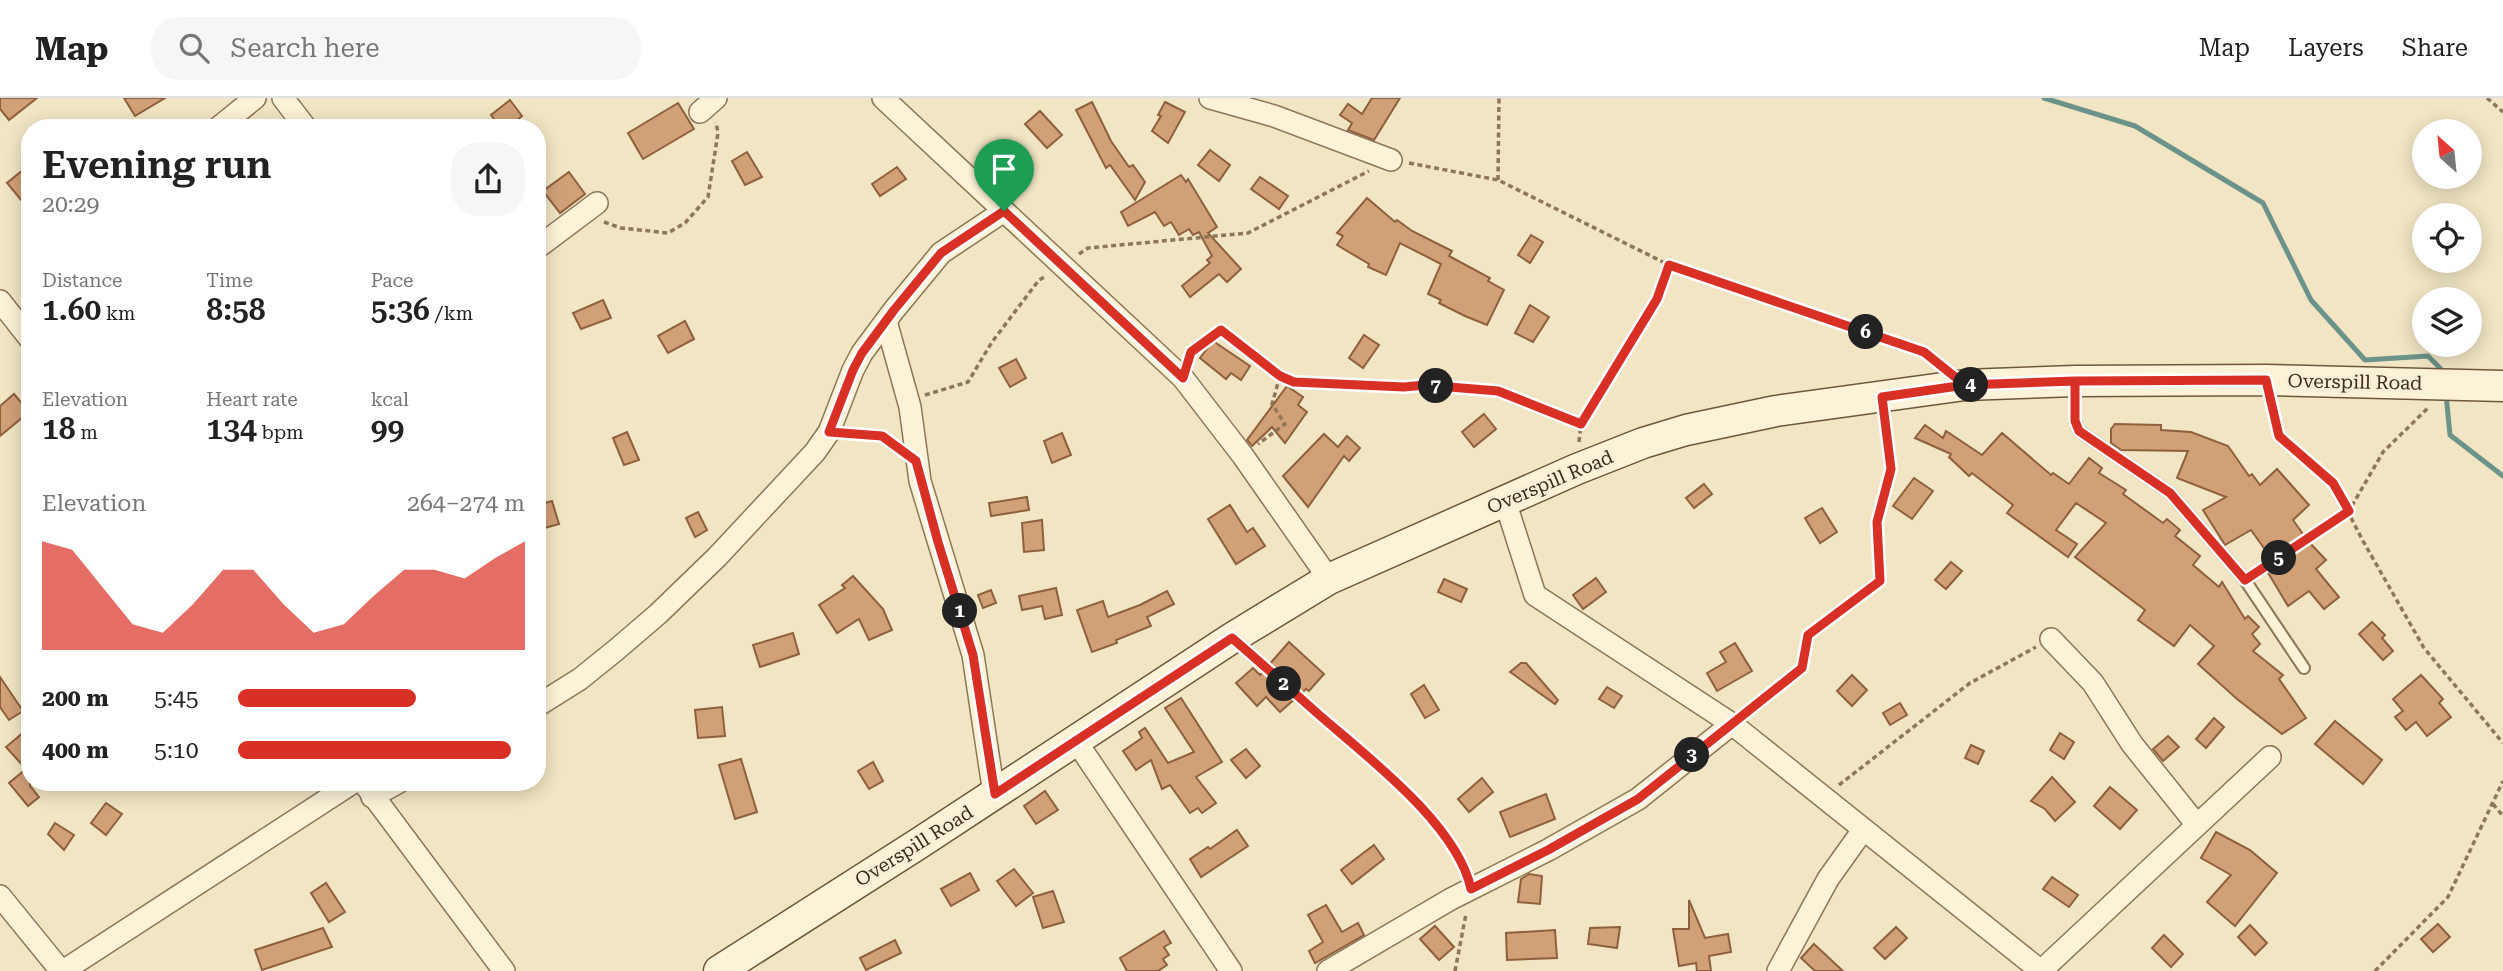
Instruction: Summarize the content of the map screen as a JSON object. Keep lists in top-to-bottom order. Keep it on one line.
{"streets":{"street":["Overspill Road"]},"north":"top left","page":{"header":"Map","search":"Search here","nav":["Map","Layers","Share"],"heading":["Evening run","20:29"],"stats":[["Distance","1.60 km"],["Time","8:58"],["Pace","5:36 /km"],["Elevation","18 m"],["Heart rate","134 bpm"],["kcal","99"]],"pins":["6","4","7","5","1","2","3"],"chart":["Elevation","264–274 m"],"list":[{"name":"200 m","note":"5:45"},{"name":"400 m","note":"5:10"}]}}
